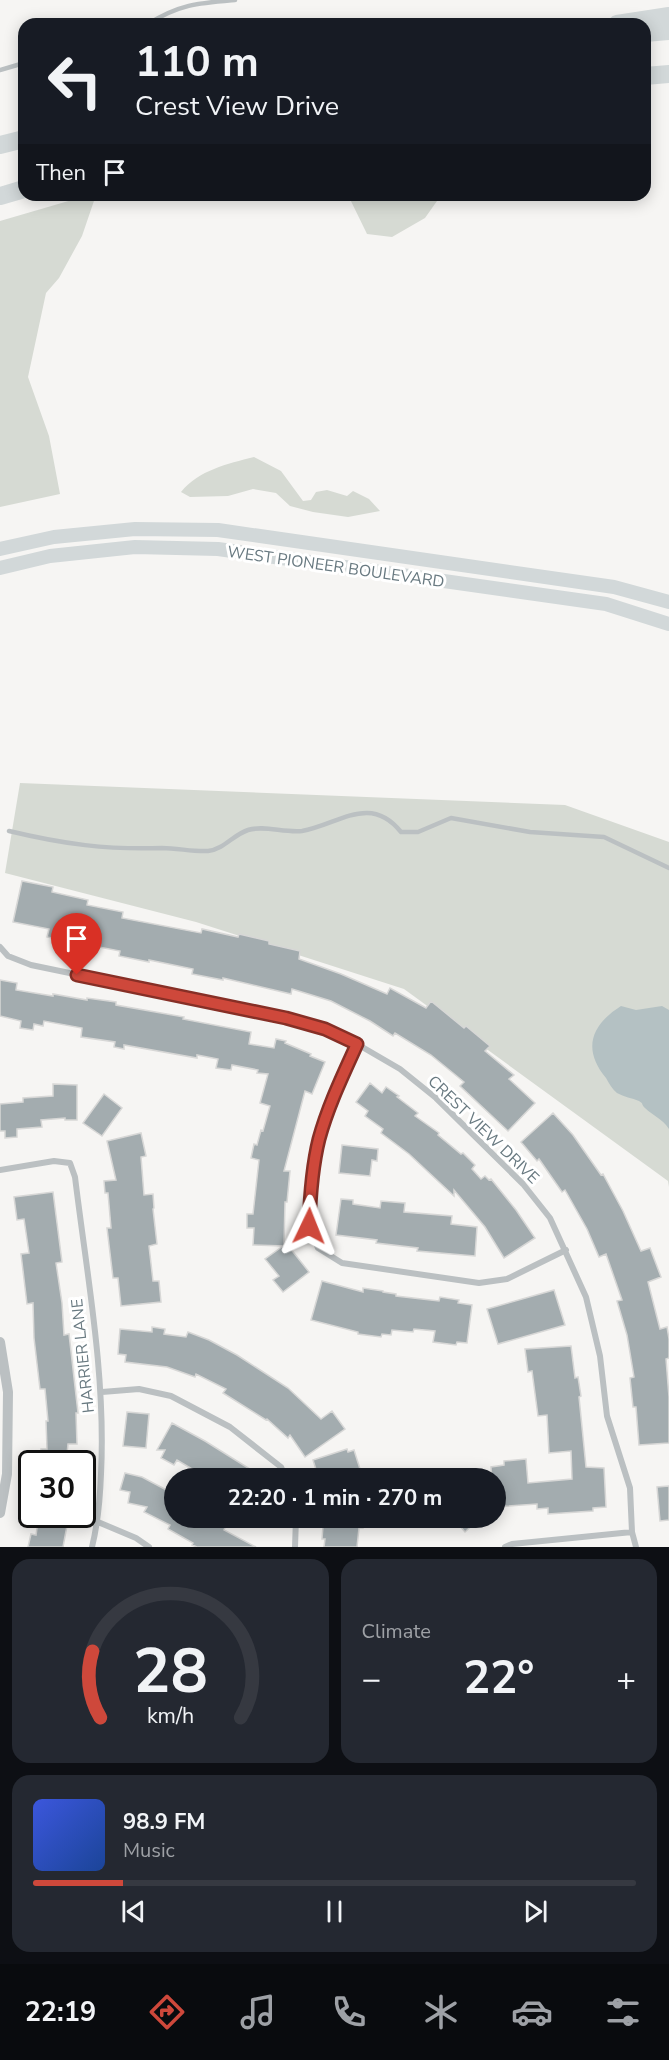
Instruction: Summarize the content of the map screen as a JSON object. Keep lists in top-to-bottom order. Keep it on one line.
{"streets":{"main road":["WEST PIONEER BOULEVARD"],"street":["CREST VIEW DRIVE","HARRIER LANE"]},"page":{"turn":["110 m","Crest View Drive"],"then":"Then","limit":"30","trip":"22:20 · 1 min · 270 m","tile":"Climate","heat":["−","22°","+"],"song":["98.9 FM","Music"],"tabs":"22:19","gauge":["28","km/h"]}}
